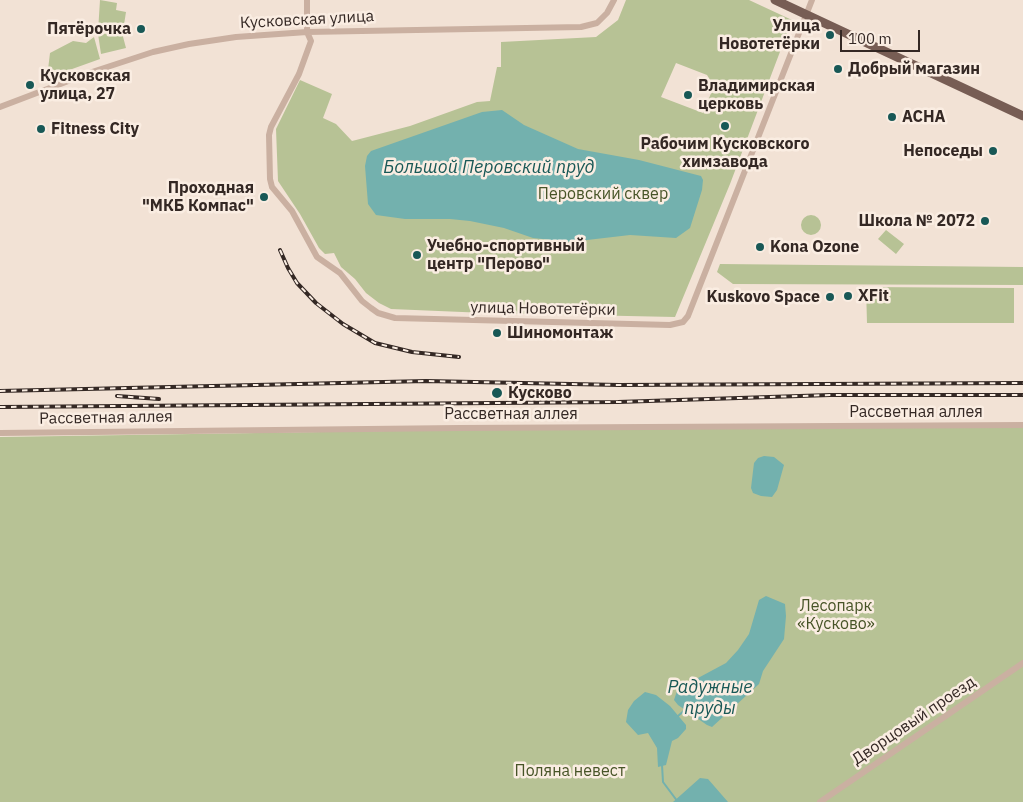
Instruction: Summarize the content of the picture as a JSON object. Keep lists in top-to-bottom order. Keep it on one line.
{"streets":{"street":["Кусковская улица","улица Новотетёрки","Рассветная аллея","Дворцовый проезд"]},"crossings":[["Кусковская улица","улица Новотетёрки"]],"water":["Большой Перовский пруд","Радужные пруды"],"parks":["Перовский сквер","Лесопарк «Кусково»","Поляна невест"],"places":["Пятёрочка","Улица Новотетёрки","Добрый магазин","Кусковская улица, 27","Владимирская церковь","АСНА","Рабочим Кусковского химзавода","Fitness City","Непоседы","Проходная \"МКБ Компас\"","Школа № 2072","Kona Ozone","Учебно-спортивный центр \"Перово\"","XFit","Kuskovo Space","Шиномонтаж","Кусково"],"scale_bar":"100 m"}
